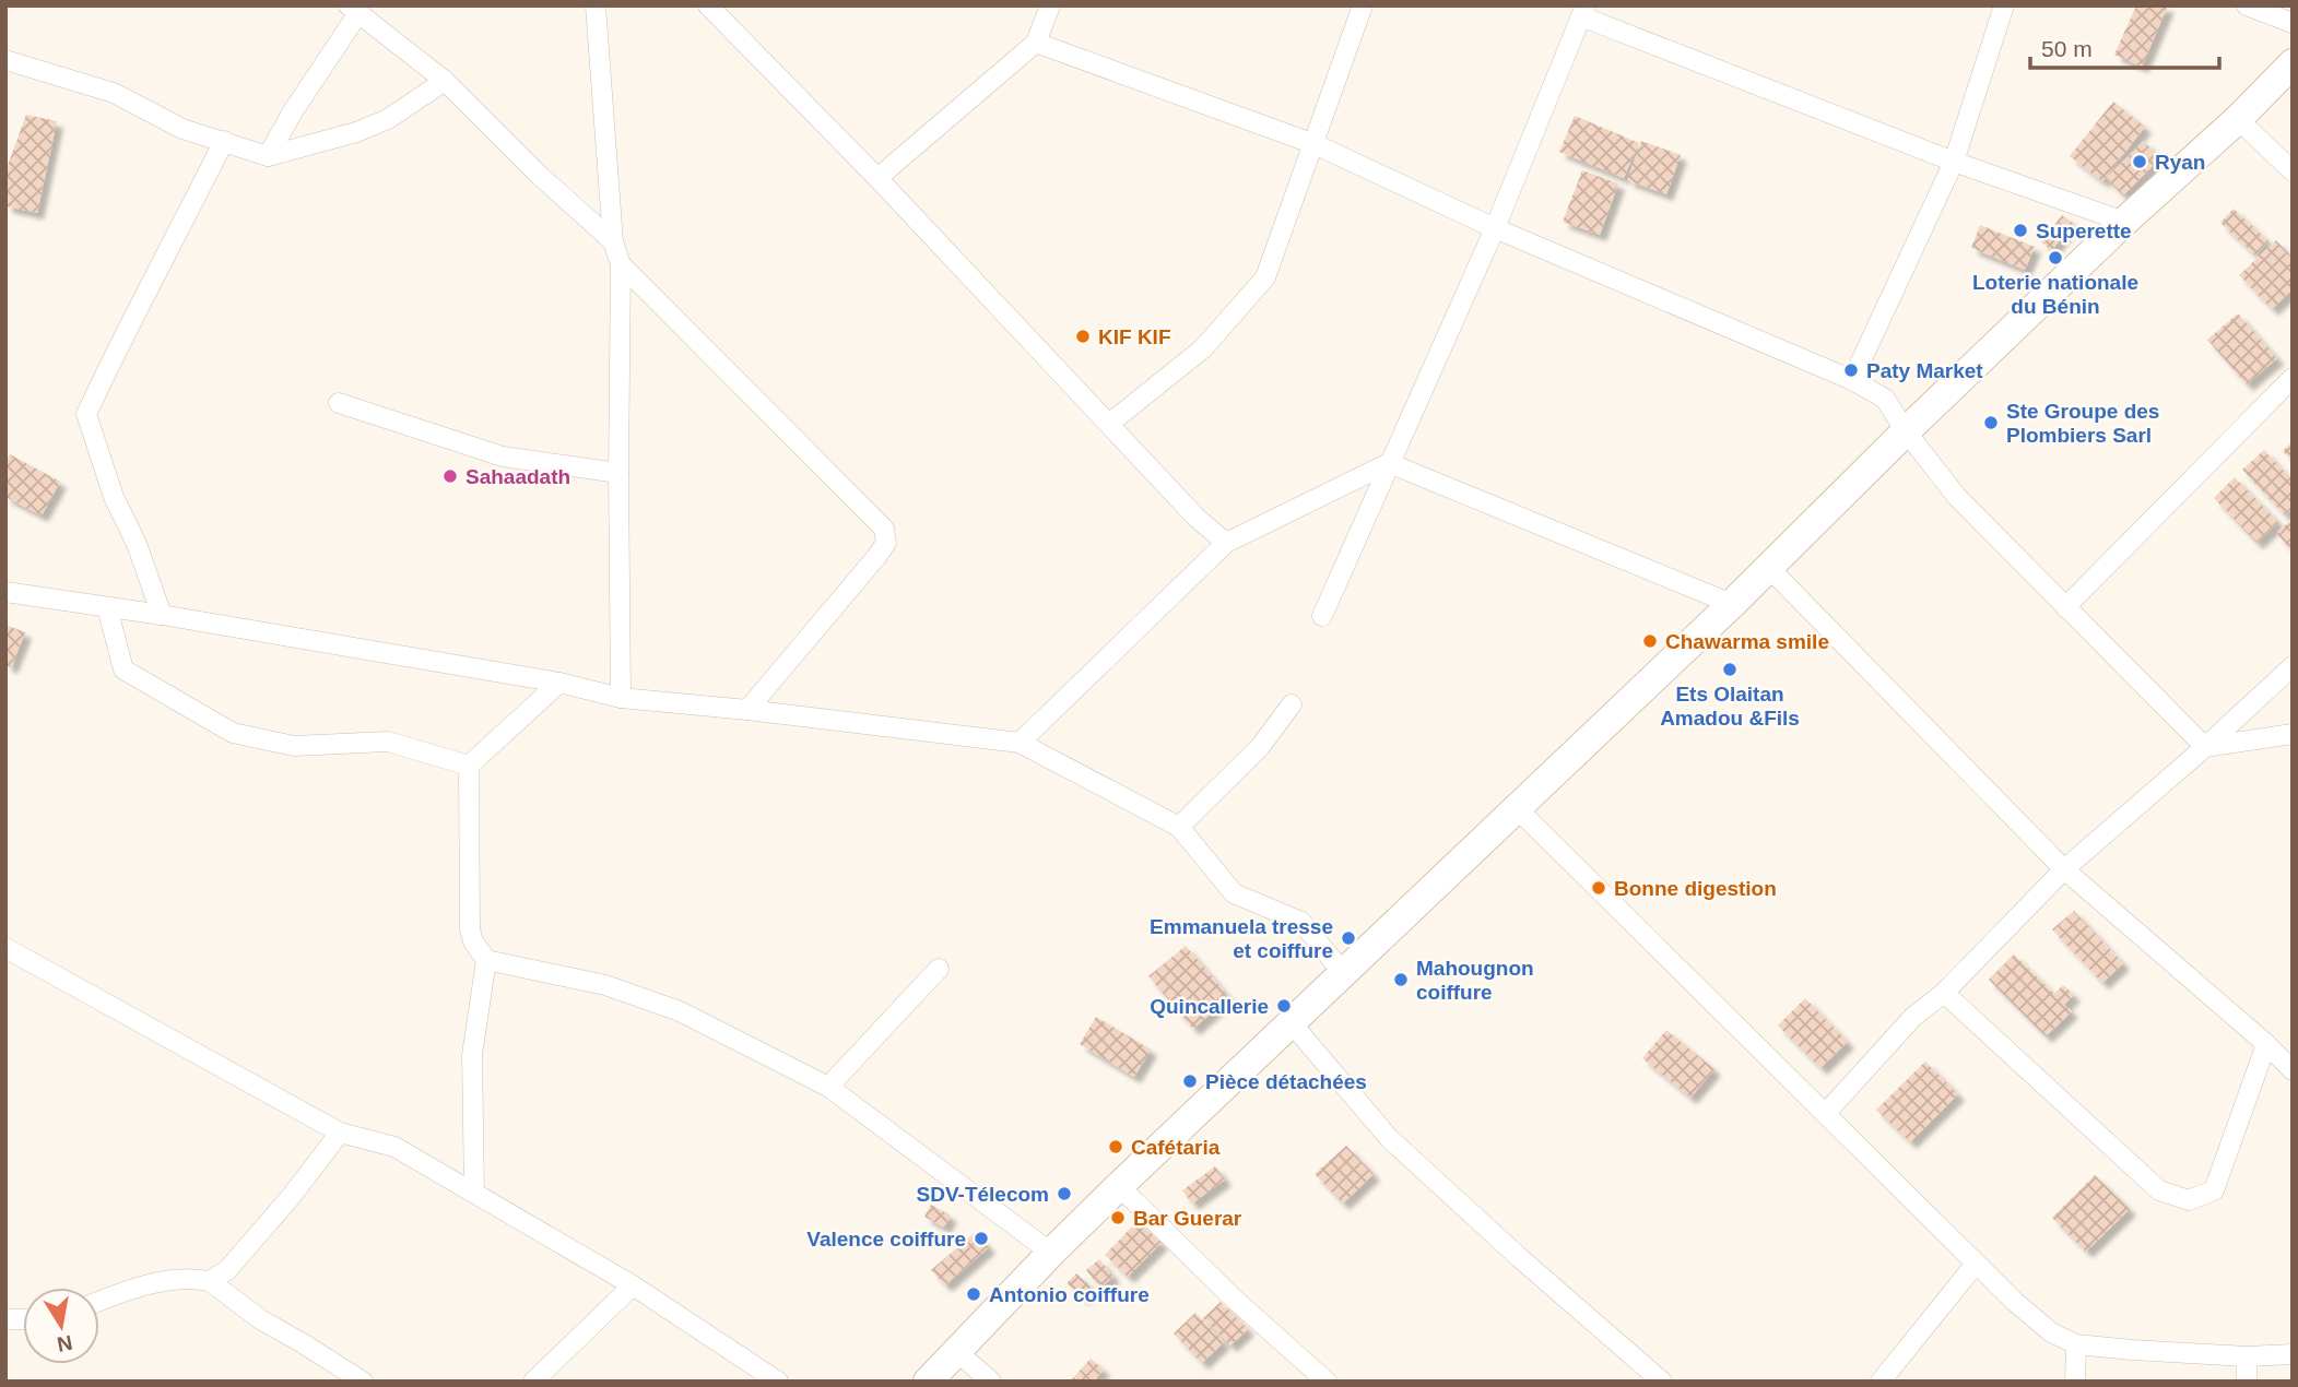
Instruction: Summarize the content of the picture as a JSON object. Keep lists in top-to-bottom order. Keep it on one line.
{"places":["Ryan","Superette","Loterie nationale du Bénin","KIF KIF","Paty Market","Ste Groupe des Plombiers Sarl","Sahaadath","Chawarma smile","Ets Olaitan Amadou &Fils","Bonne digestion","Emmanuela tresse et coiffure","Mahougnon coiffure","Quincallerie","Pièce détachées","Cafétaria","SDV-Télecom","Bar Guerar","Valence coiffure","Antonio coiffure"],"scale_bar":"50 m","north":"bottom"}
